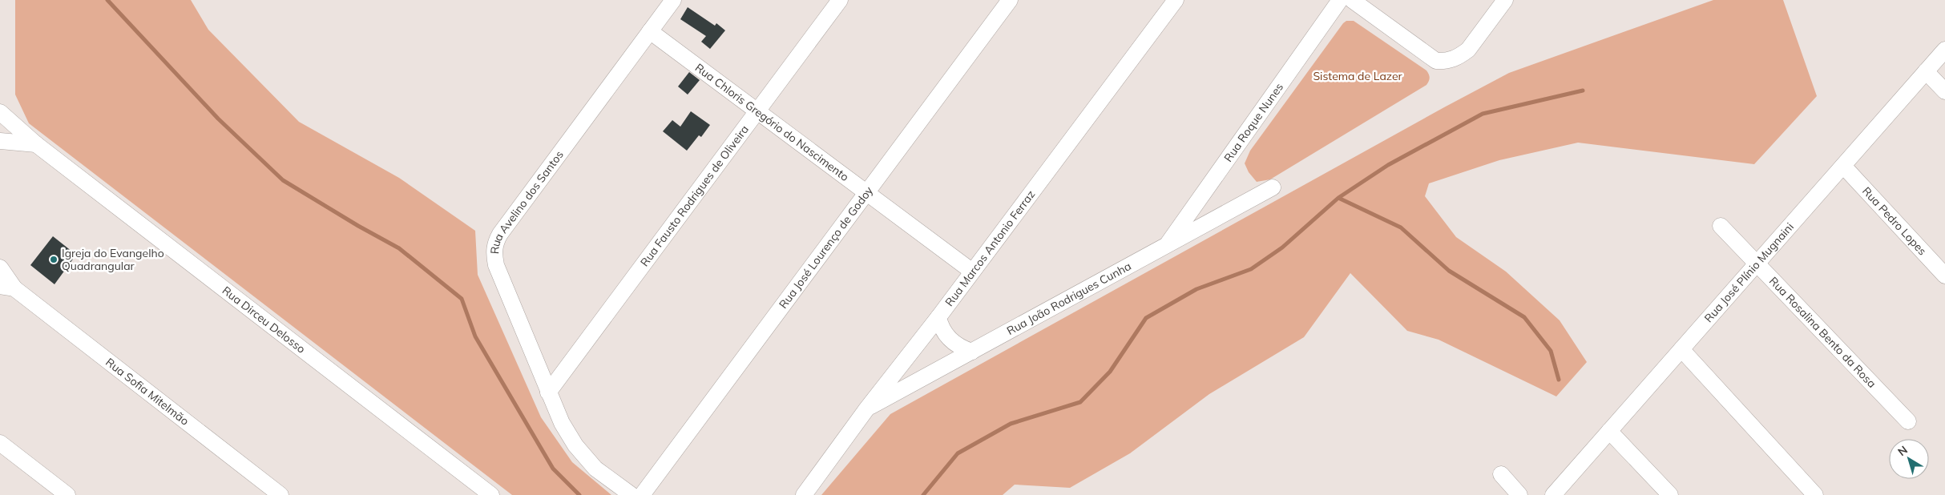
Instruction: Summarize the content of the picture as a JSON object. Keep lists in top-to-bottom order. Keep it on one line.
{"streets":{"street":["Rua Chloris Gregório do Nascimento","Rua Roque Nunes","Rua Fausto Rodrigues de Oliveira","Rua Avelino dos Santos","Rua Pedro Lopes","Rua José Lourenço de Godoy","Rua Marcos Antonio Ferraz","Rua José Plínio Mugnaini","Rua João Rodrigues Cunha","Rua Dirceu Delosso","Rua Rosalina Bento da Rosa","Rua Sofia Mitelmão"]},"crossings":[["Rua Chloris Gregório do Nascimento","Rua Fausto Rodrigues de Oliveira"],["Rua Chloris Gregório do Nascimento","Rua Avelino dos Santos"],["Rua Chloris Gregório do Nascimento","Rua José Lourenço de Godoy"],["Rua Chloris Gregório do Nascimento","Rua Marcos Antonio Ferraz"],["Rua Roque Nunes","Rua João Rodrigues Cunha"],["Rua Fausto Rodrigues de Oliveira","Rua Avelino dos Santos"],["Rua Pedro Lopes","Rua José Plínio Mugnaini"],["Rua Marcos Antonio Ferraz","Rua João Rodrigues Cunha"],["Rua José Plínio Mugnaini","Rua Rosalina Bento da Rosa"]],"parks":["Sistema de Lazer"],"places":["Igreja do Evangelho Quadrangular"],"north":"top left"}
